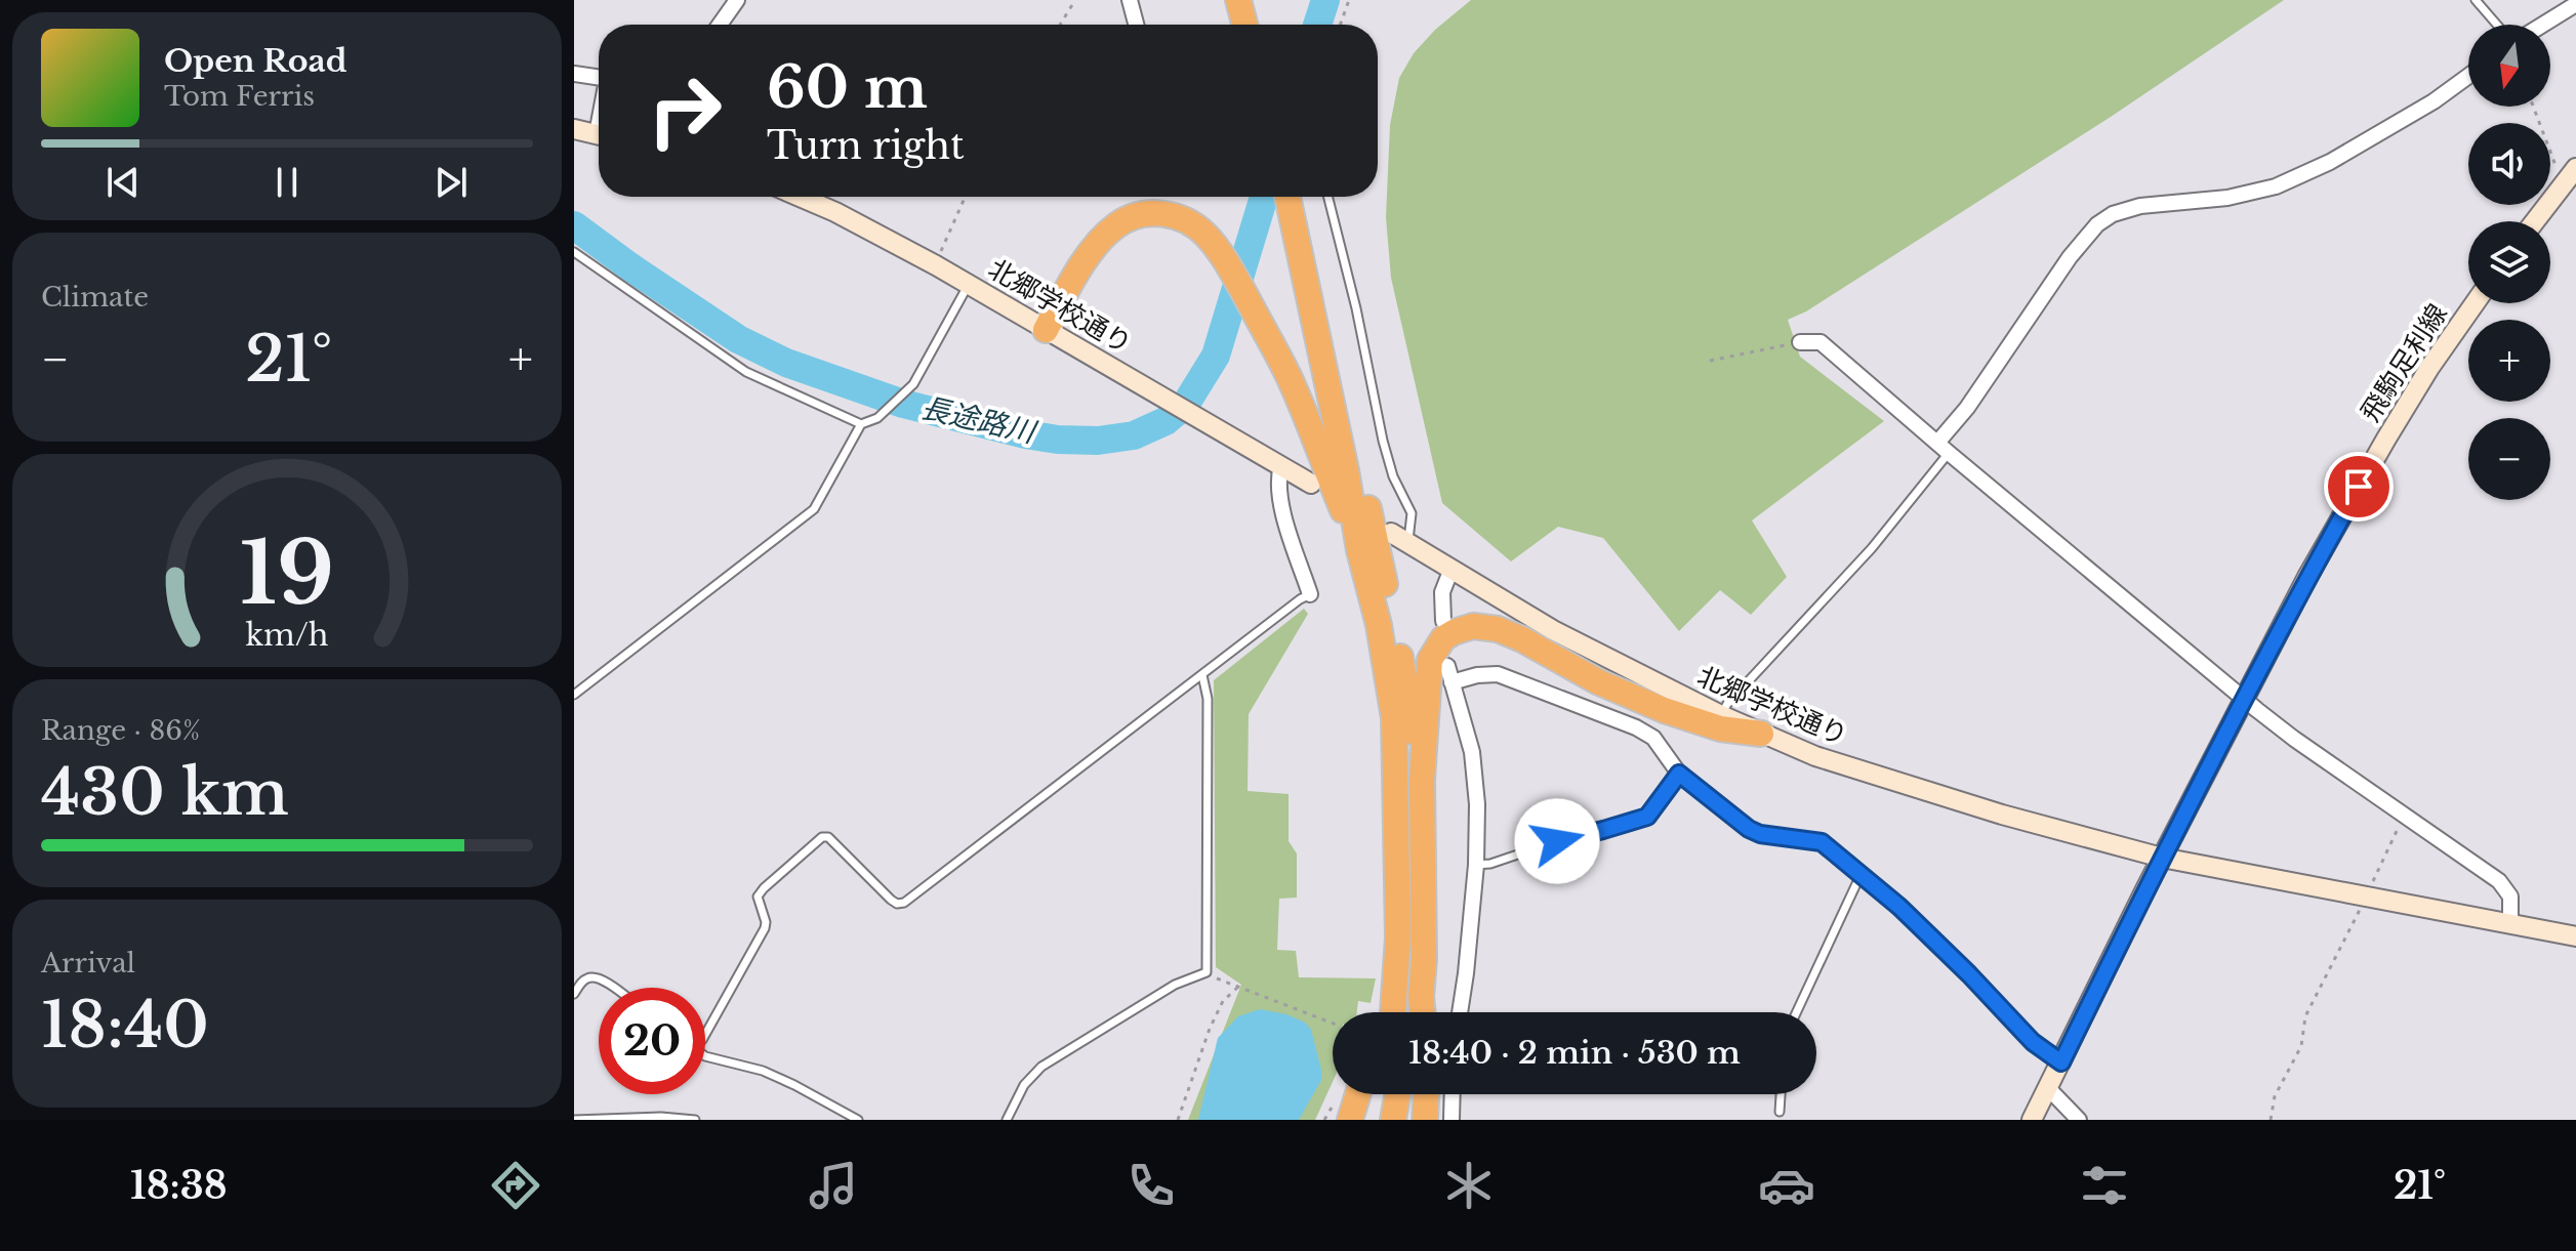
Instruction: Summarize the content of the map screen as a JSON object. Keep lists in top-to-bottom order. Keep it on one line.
{"streets":{"street":["北郷学校通り","飛駒足利線"]},"crossings":[["北郷学校通り","飛駒足利線"]],"water":["長途路川"],"north":"bottom","page":{"map_buttons":["+","−"],"turn":["60 m","Turn right"],"song":["Open Road","Tom Ferris"],"tile":["Climate",["Range · 86%","430 km"],["Arrival","18:40"]],"heat":["−","21°","+"],"limit":"20","trip":"18:40 · 2 min · 530 m","tabs":["18:38","21°"],"gauge":["19","km/h"]}}
